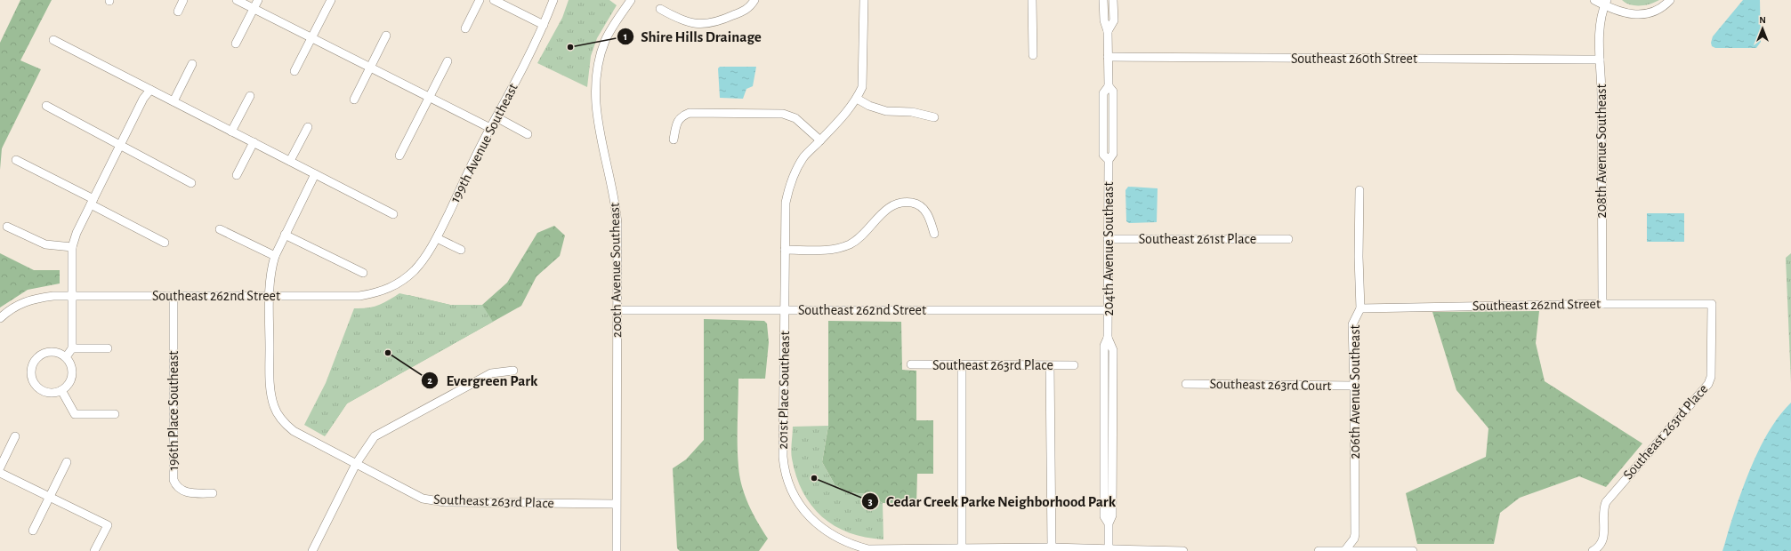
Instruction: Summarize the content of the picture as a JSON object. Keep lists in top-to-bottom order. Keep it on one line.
{"streets":{"street":["Southeast 260th Street","199th Avenue Southeast","208th Avenue Southeast","Southeast 261st Place","204th Avenue Southeast","200th Avenue Southeast","Southeast 262nd Street","Southeast 263rd Place","Southeast 263rd Court","201st Place Southeast","206th Avenue Southeast","196th Place Southeast"]},"crossings":[["Southeast 260th Street","208th Avenue Southeast"],["Southeast 260th Street","204th Avenue Southeast"],["199th Avenue Southeast","Southeast 262nd Street"],["208th Avenue Southeast","Southeast 262nd Street"],["Southeast 261st Place","204th Avenue Southeast"],["204th Avenue Southeast","Southeast 262nd Street"],["204th Avenue Southeast","201st Place Southeast"],["200th Avenue Southeast","Southeast 262nd Street"],["200th Avenue Southeast","Southeast 263rd Place"],["Southeast 262nd Street","Southeast 263rd Place"],["Southeast 262nd Street","201st Place Southeast"],["Southeast 262nd Street","206th Avenue Southeast"],["Southeast 262nd Street","196th Place Southeast"],["Southeast 263rd Court","206th Avenue Southeast"]],"places":["Shire Hills Drainage","Evergreen Park","Cedar Creek Parke Neighborhood Park"],"north":"top"}
